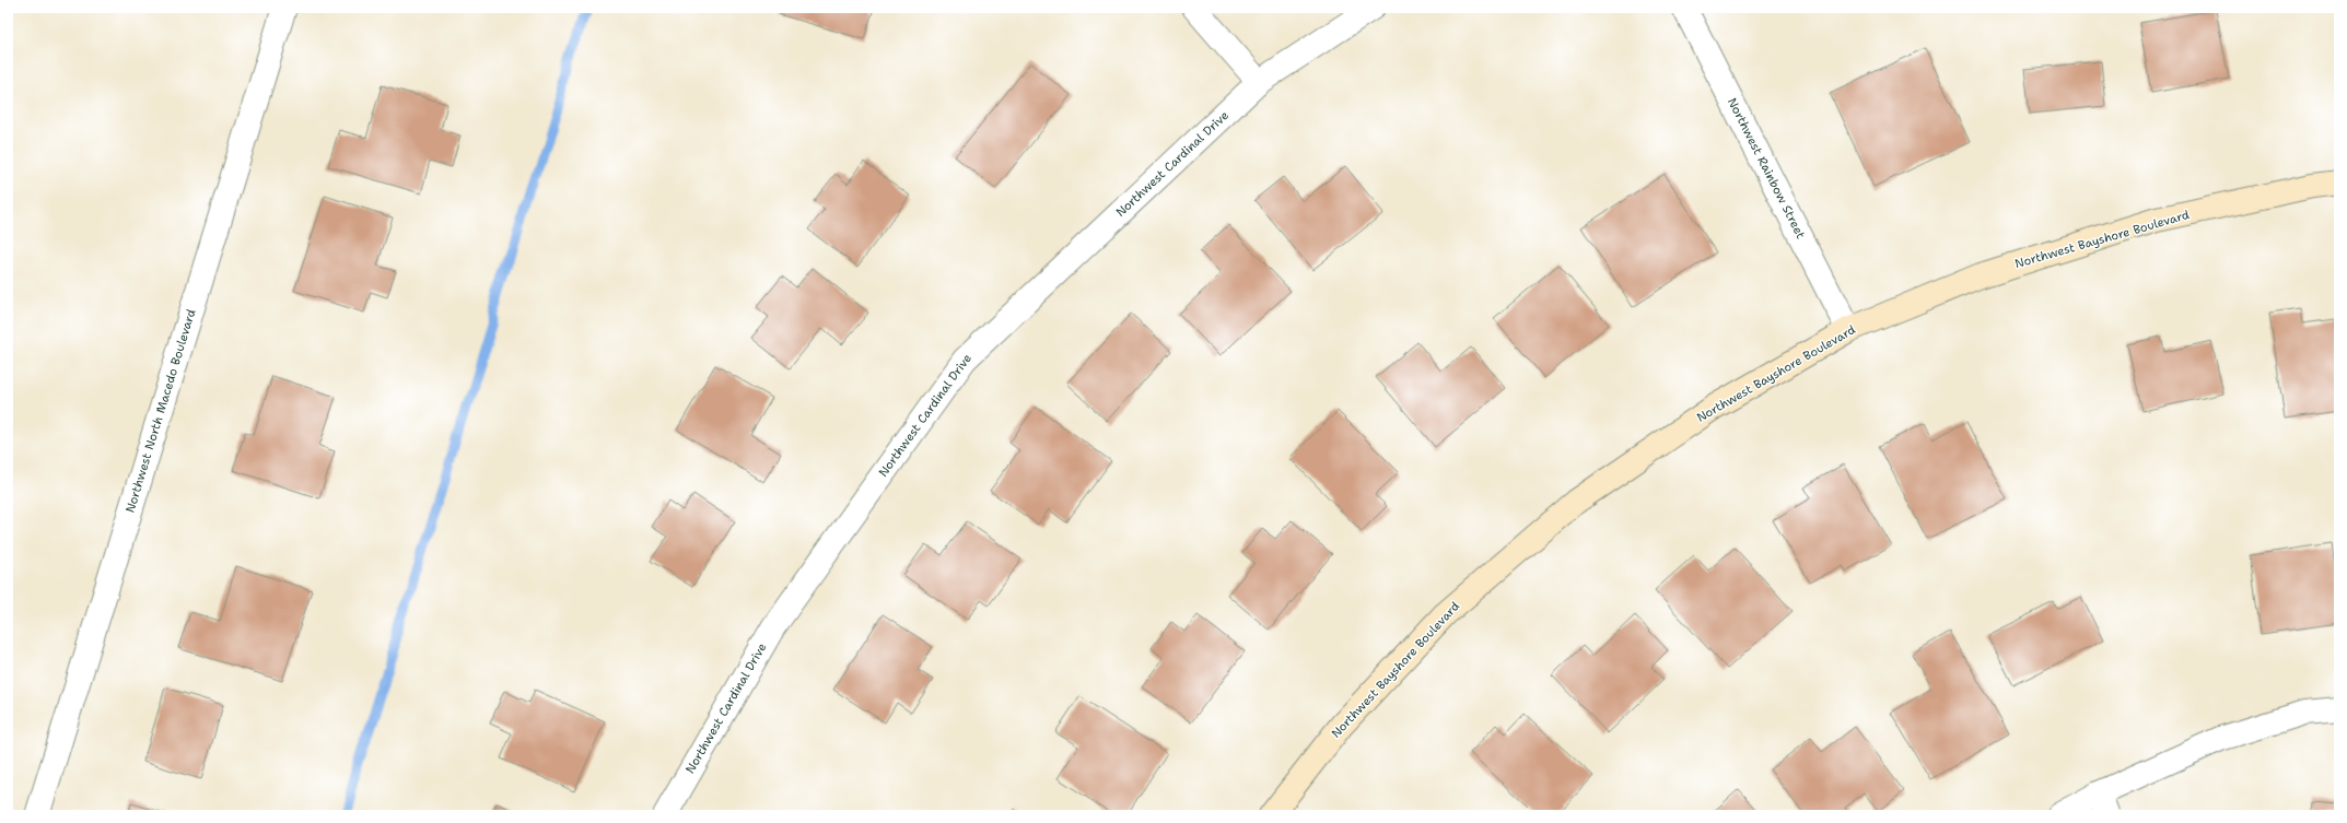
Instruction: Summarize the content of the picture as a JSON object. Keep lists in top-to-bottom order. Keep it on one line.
{"streets":{"main road":["Northwest Bayshore Boulevard"],"street":["Northwest Cardinal Drive","Northwest Rainbow Street","Northwest North Macedo Boulevard"]},"crossings":[["Northwest Rainbow Street","Northwest Bayshore Boulevard"]]}
